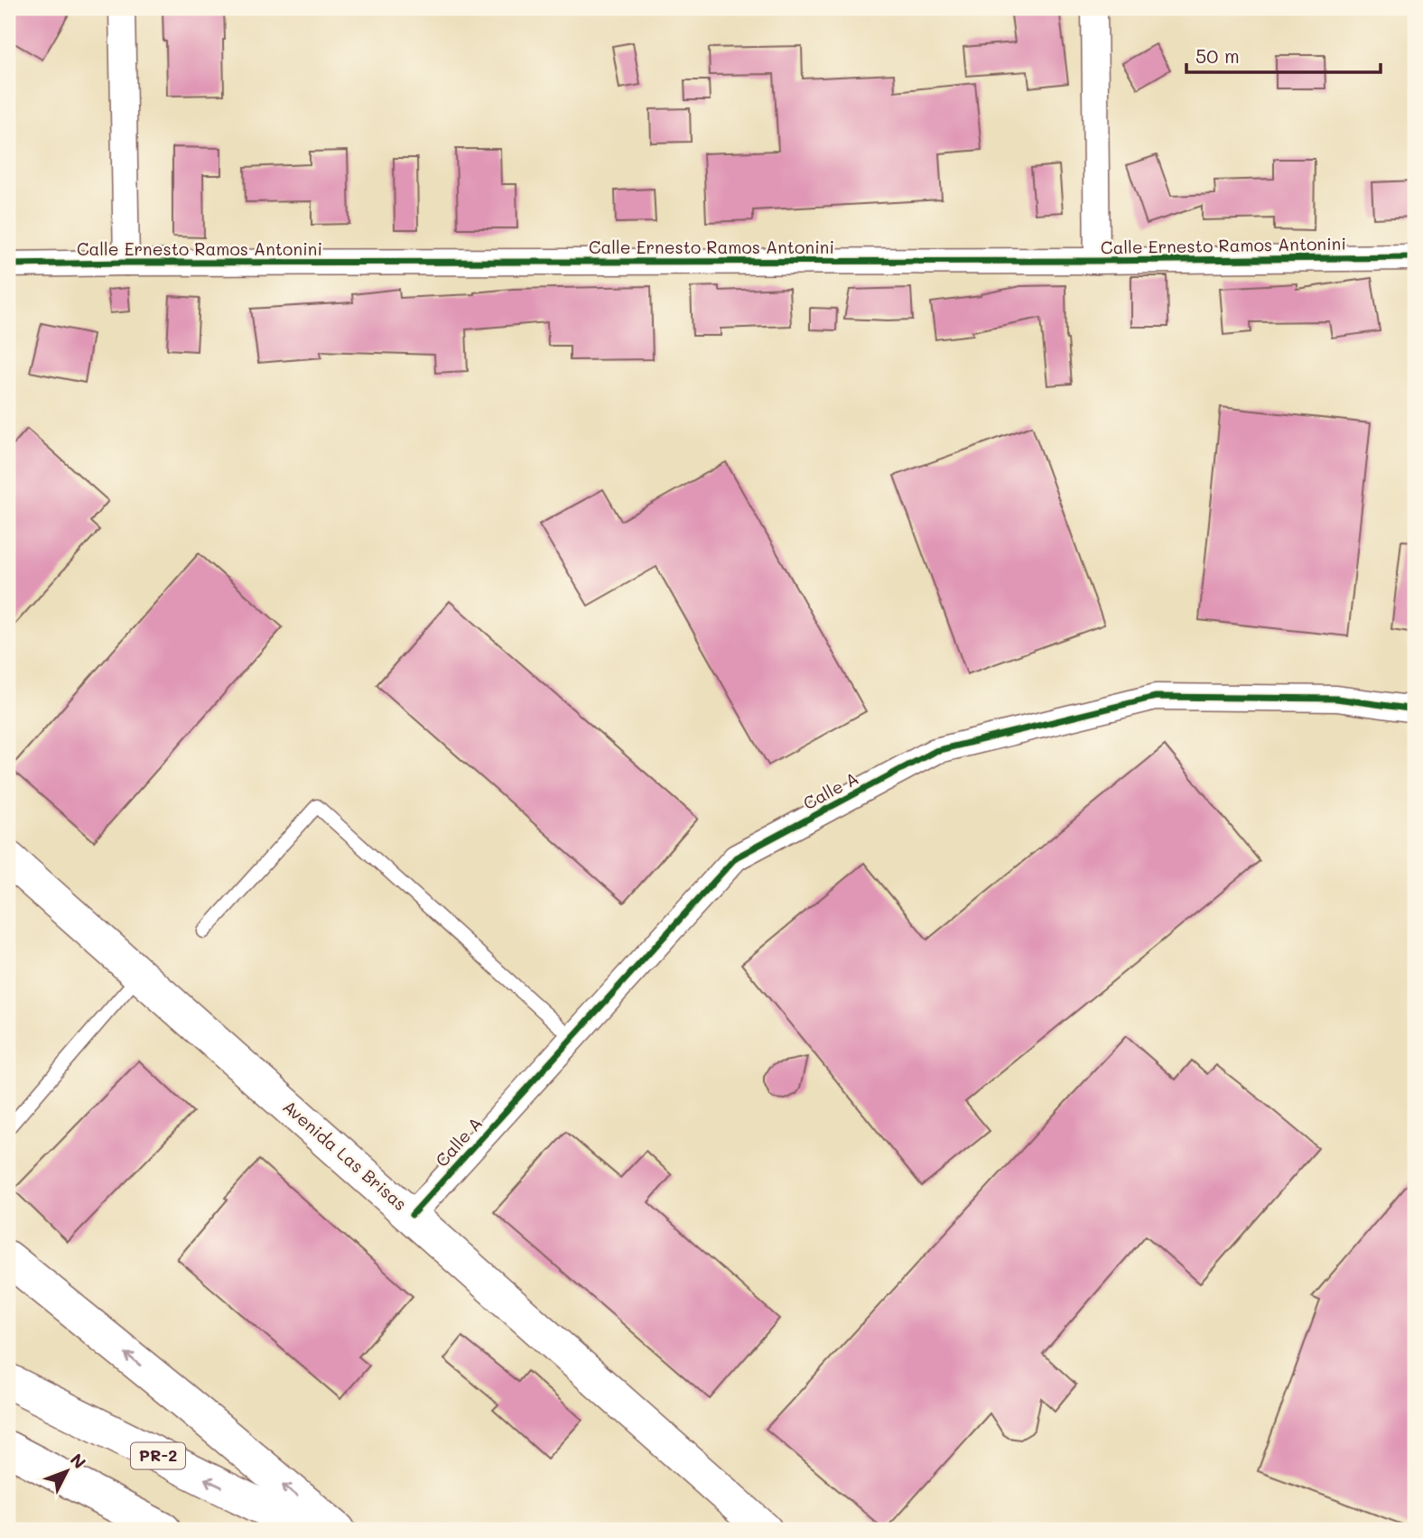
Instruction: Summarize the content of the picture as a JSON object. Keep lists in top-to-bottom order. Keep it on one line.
{"streets":{"main road":["Avenida Las Brisas","PR-2"],"street":["Calle Ernesto Ramos Antonini","Calle A"]},"crossings":[["Calle A","Avenida Las Brisas"]],"scale_bar":"50 m","north":"top right"}
